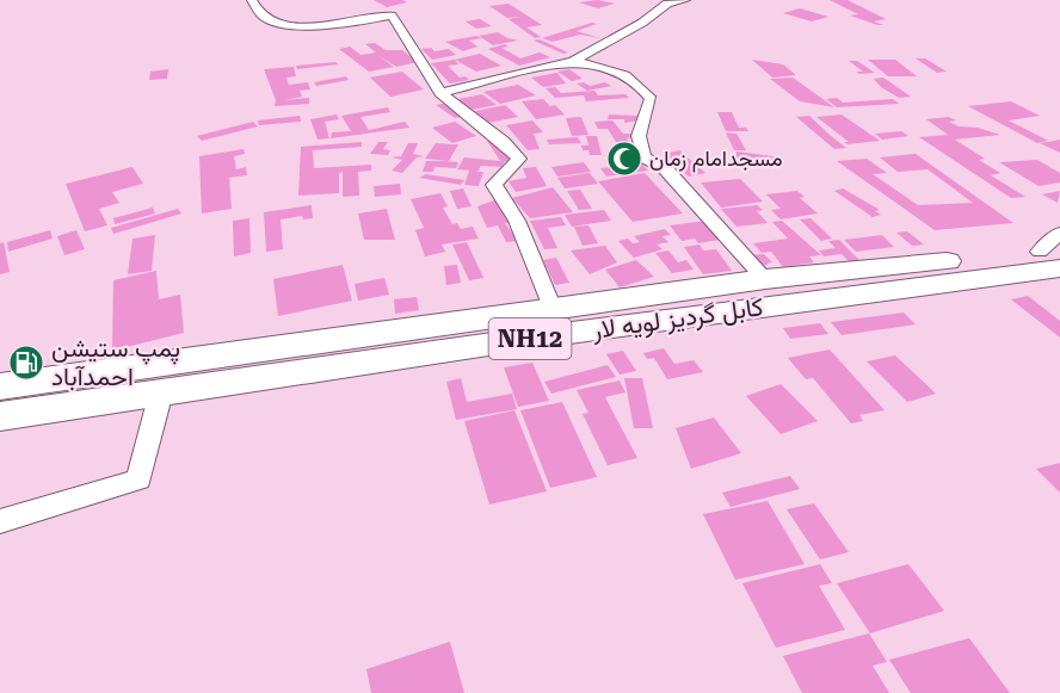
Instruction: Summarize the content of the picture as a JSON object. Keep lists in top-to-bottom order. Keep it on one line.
{"streets":{"highway":["کابل گردیز لویه لار","NH12"]},"places":{"mosque":["مسجدامام زمان"],"fuel station":["پمپ ستیشن احمدآباد"]}}
